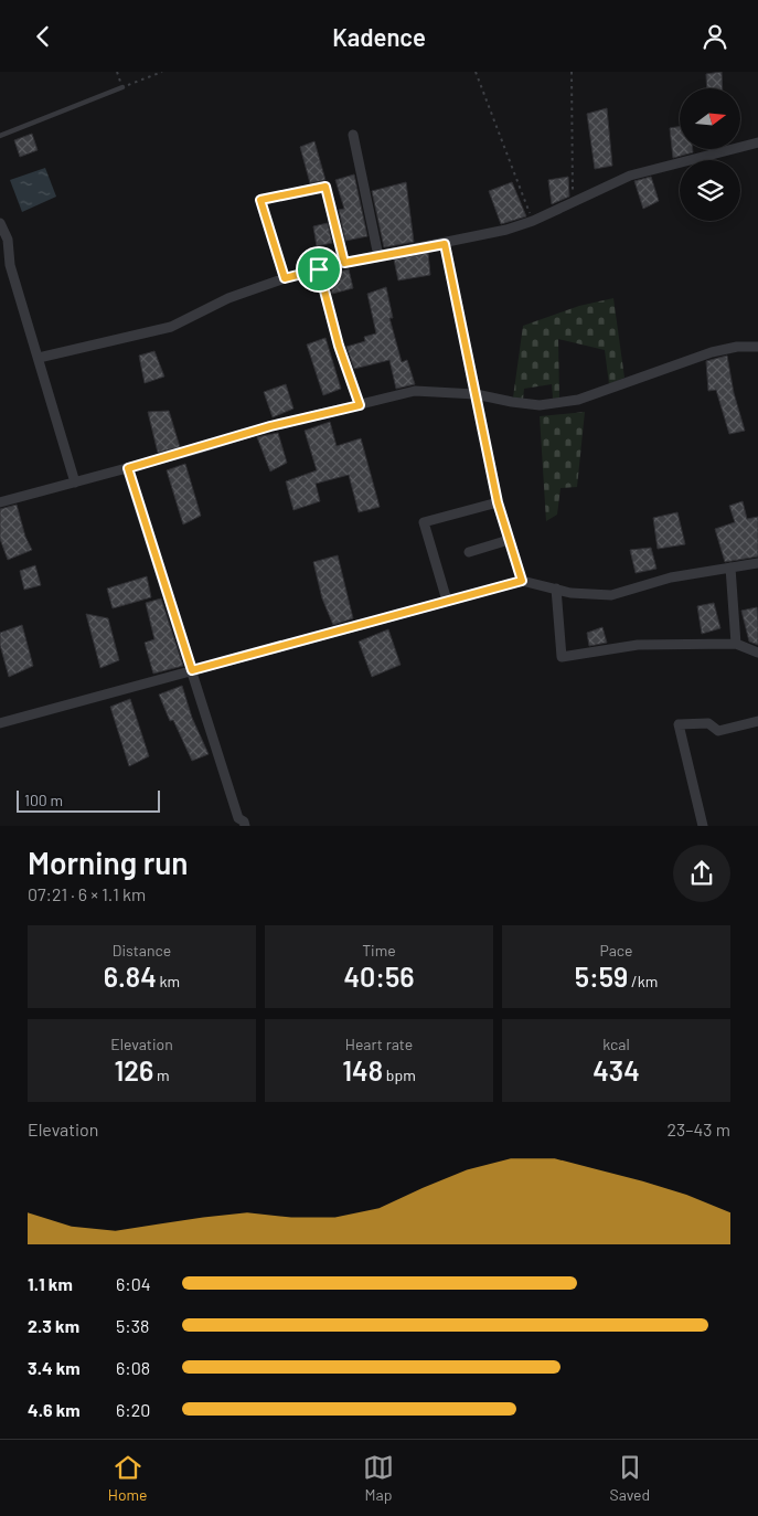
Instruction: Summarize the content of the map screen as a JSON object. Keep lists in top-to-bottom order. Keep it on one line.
{"scale_bar":"100 m","north":"right","page":{"header":"Kadence","scale":"100 m","heading":["Morning run","07:21 · 6 × 1.1 km"],"stats":[["Distance","6.84 km"],["Time","40:56"],["Pace","5:59 /km"],["Elevation","126 m"],["Heart rate","148 bpm"],["kcal","434"]],"chart":["Elevation","23–43 m"],"list":[{"name":"1.1 km","note":"6:04"},{"name":"2.3 km","note":"5:38"},{"name":"3.4 km","note":"6:08"},{"name":"4.6 km","note":"6:20"}],"tabs":["Home","Map","Saved"]}}
